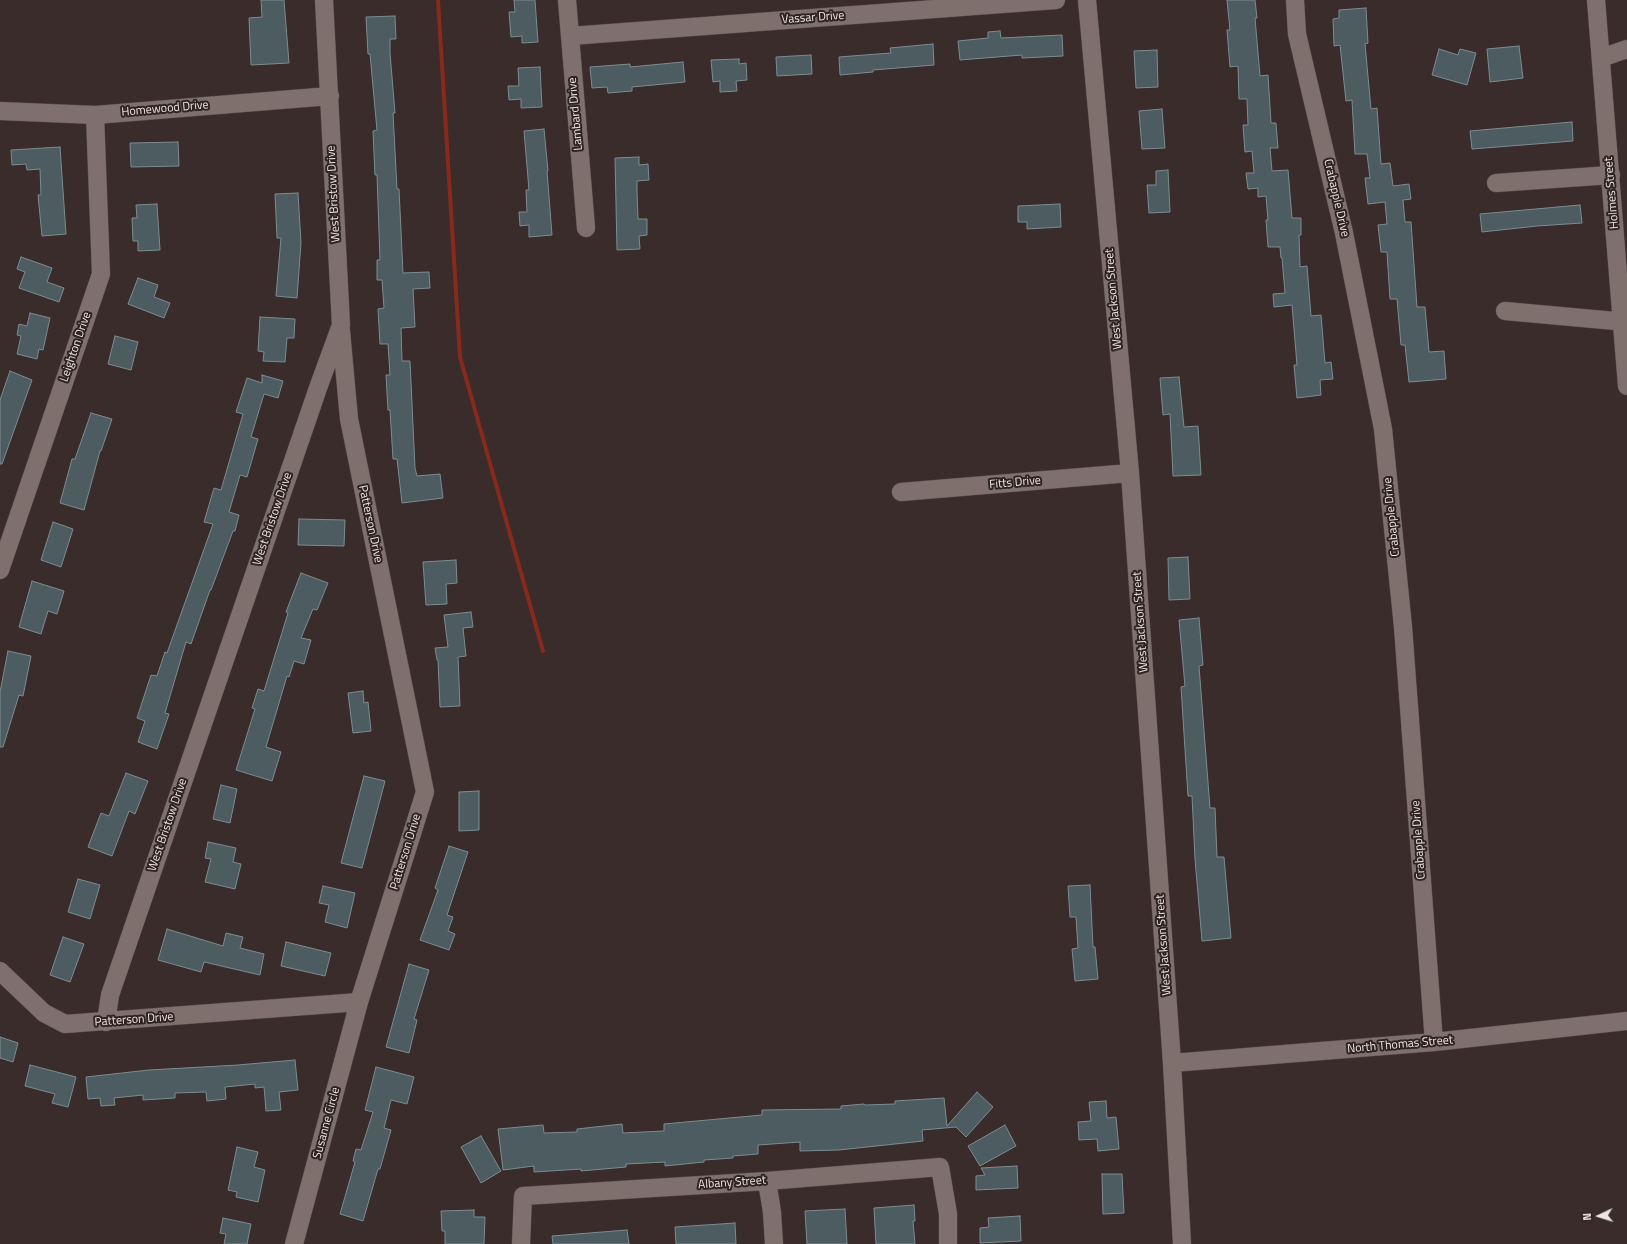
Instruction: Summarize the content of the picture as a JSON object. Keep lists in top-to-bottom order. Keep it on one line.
{"streets":{"street":["Vassar Drive","Homewood Drive","Lambard Drive","Holmes Street","West Bristow Drive","Crabapple Drive","West Jackson Street","Leighton Drive","Fitts Drive","Patterson Drive","North Thomas Street","Susanne Circle","Albany Street"]},"crossings":[["Vassar Drive","Lambard Drive"],["Homewood Drive","West Bristow Drive"],["Homewood Drive","Leighton Drive"],["West Bristow Drive","Patterson Drive"],["Crabapple Drive","North Thomas Street"],["West Jackson Street","Fitts Drive"],["West Jackson Street","North Thomas Street"],["Patterson Drive","Susanne Circle"]],"north":"left"}
